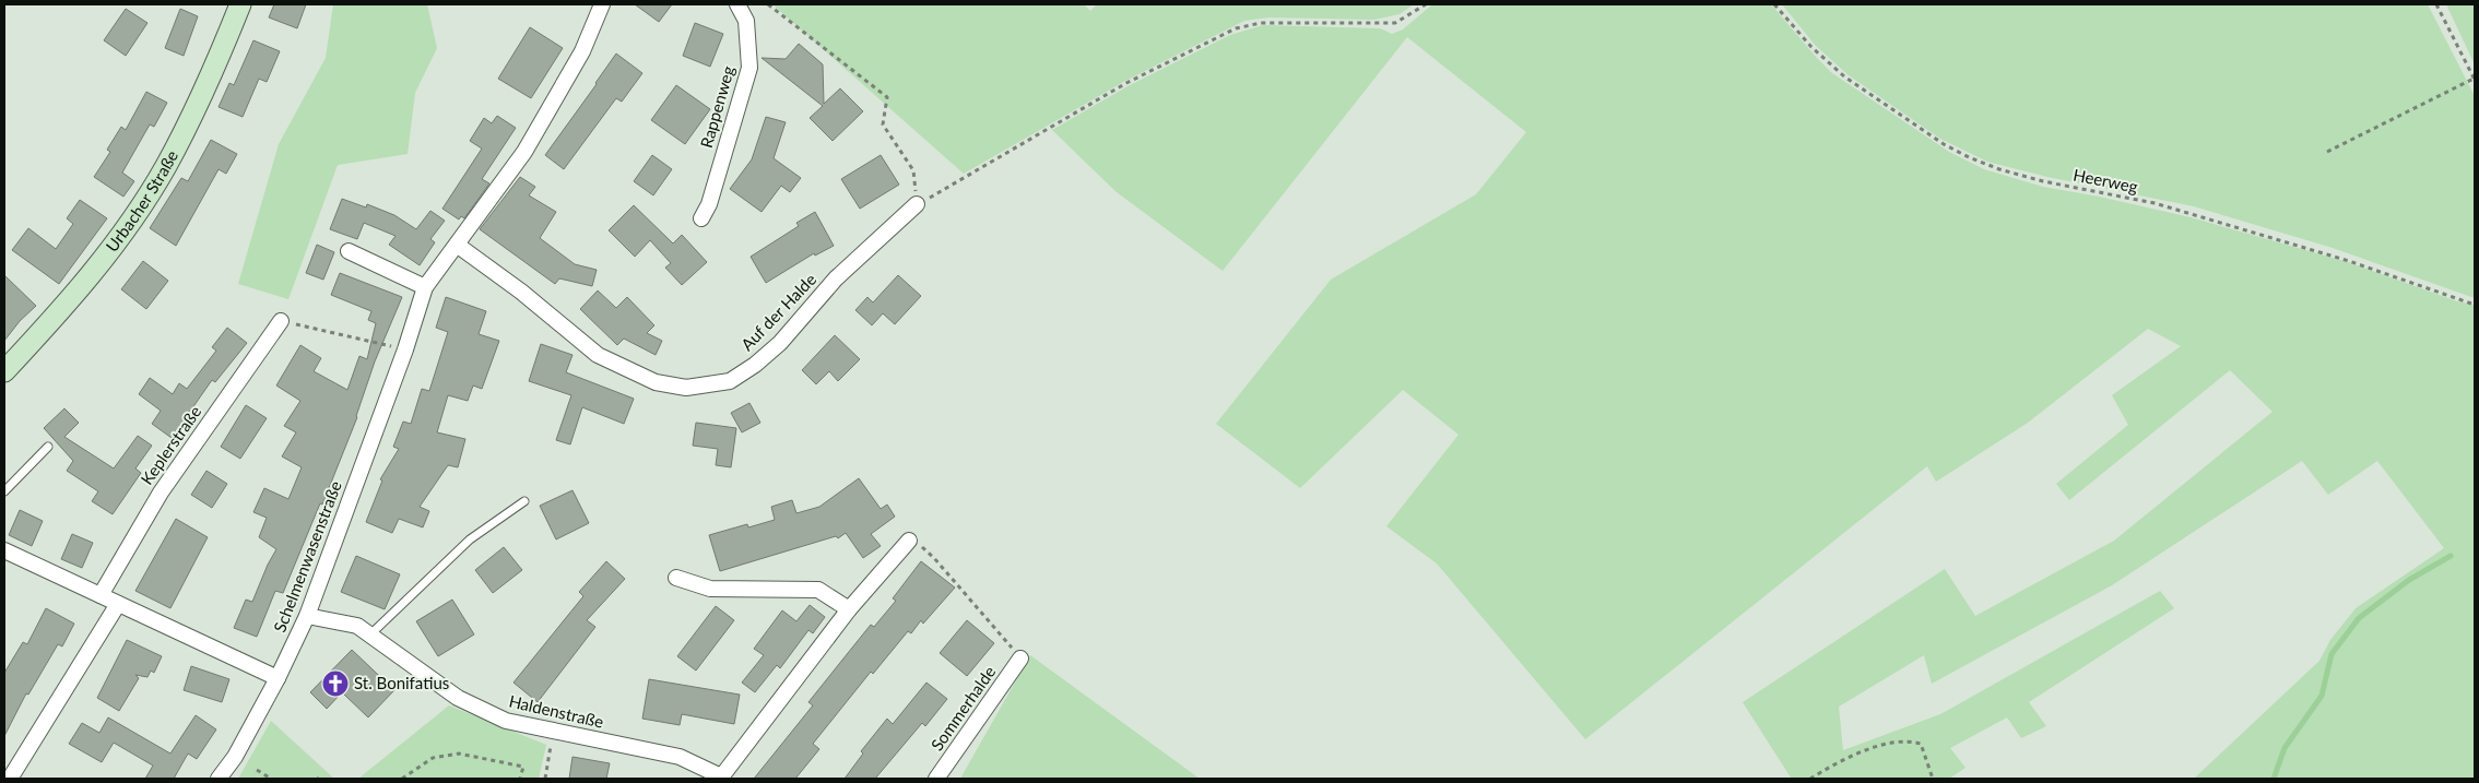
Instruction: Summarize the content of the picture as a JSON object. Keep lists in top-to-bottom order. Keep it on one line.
{"streets":{"street":["Rappenweg","Urbacher Straße","Auf der Halde","Keplerstraße","Schelmenwasenstraße","Sommerhalde","Haldenstraße"],"path":["Heerweg"]},"crossings":[["Auf der Halde","Schelmenwasenstraße"],["Schelmenwasenstraße","Haldenstraße"]],"places":{"church":["St. Bonifatius"]}}
